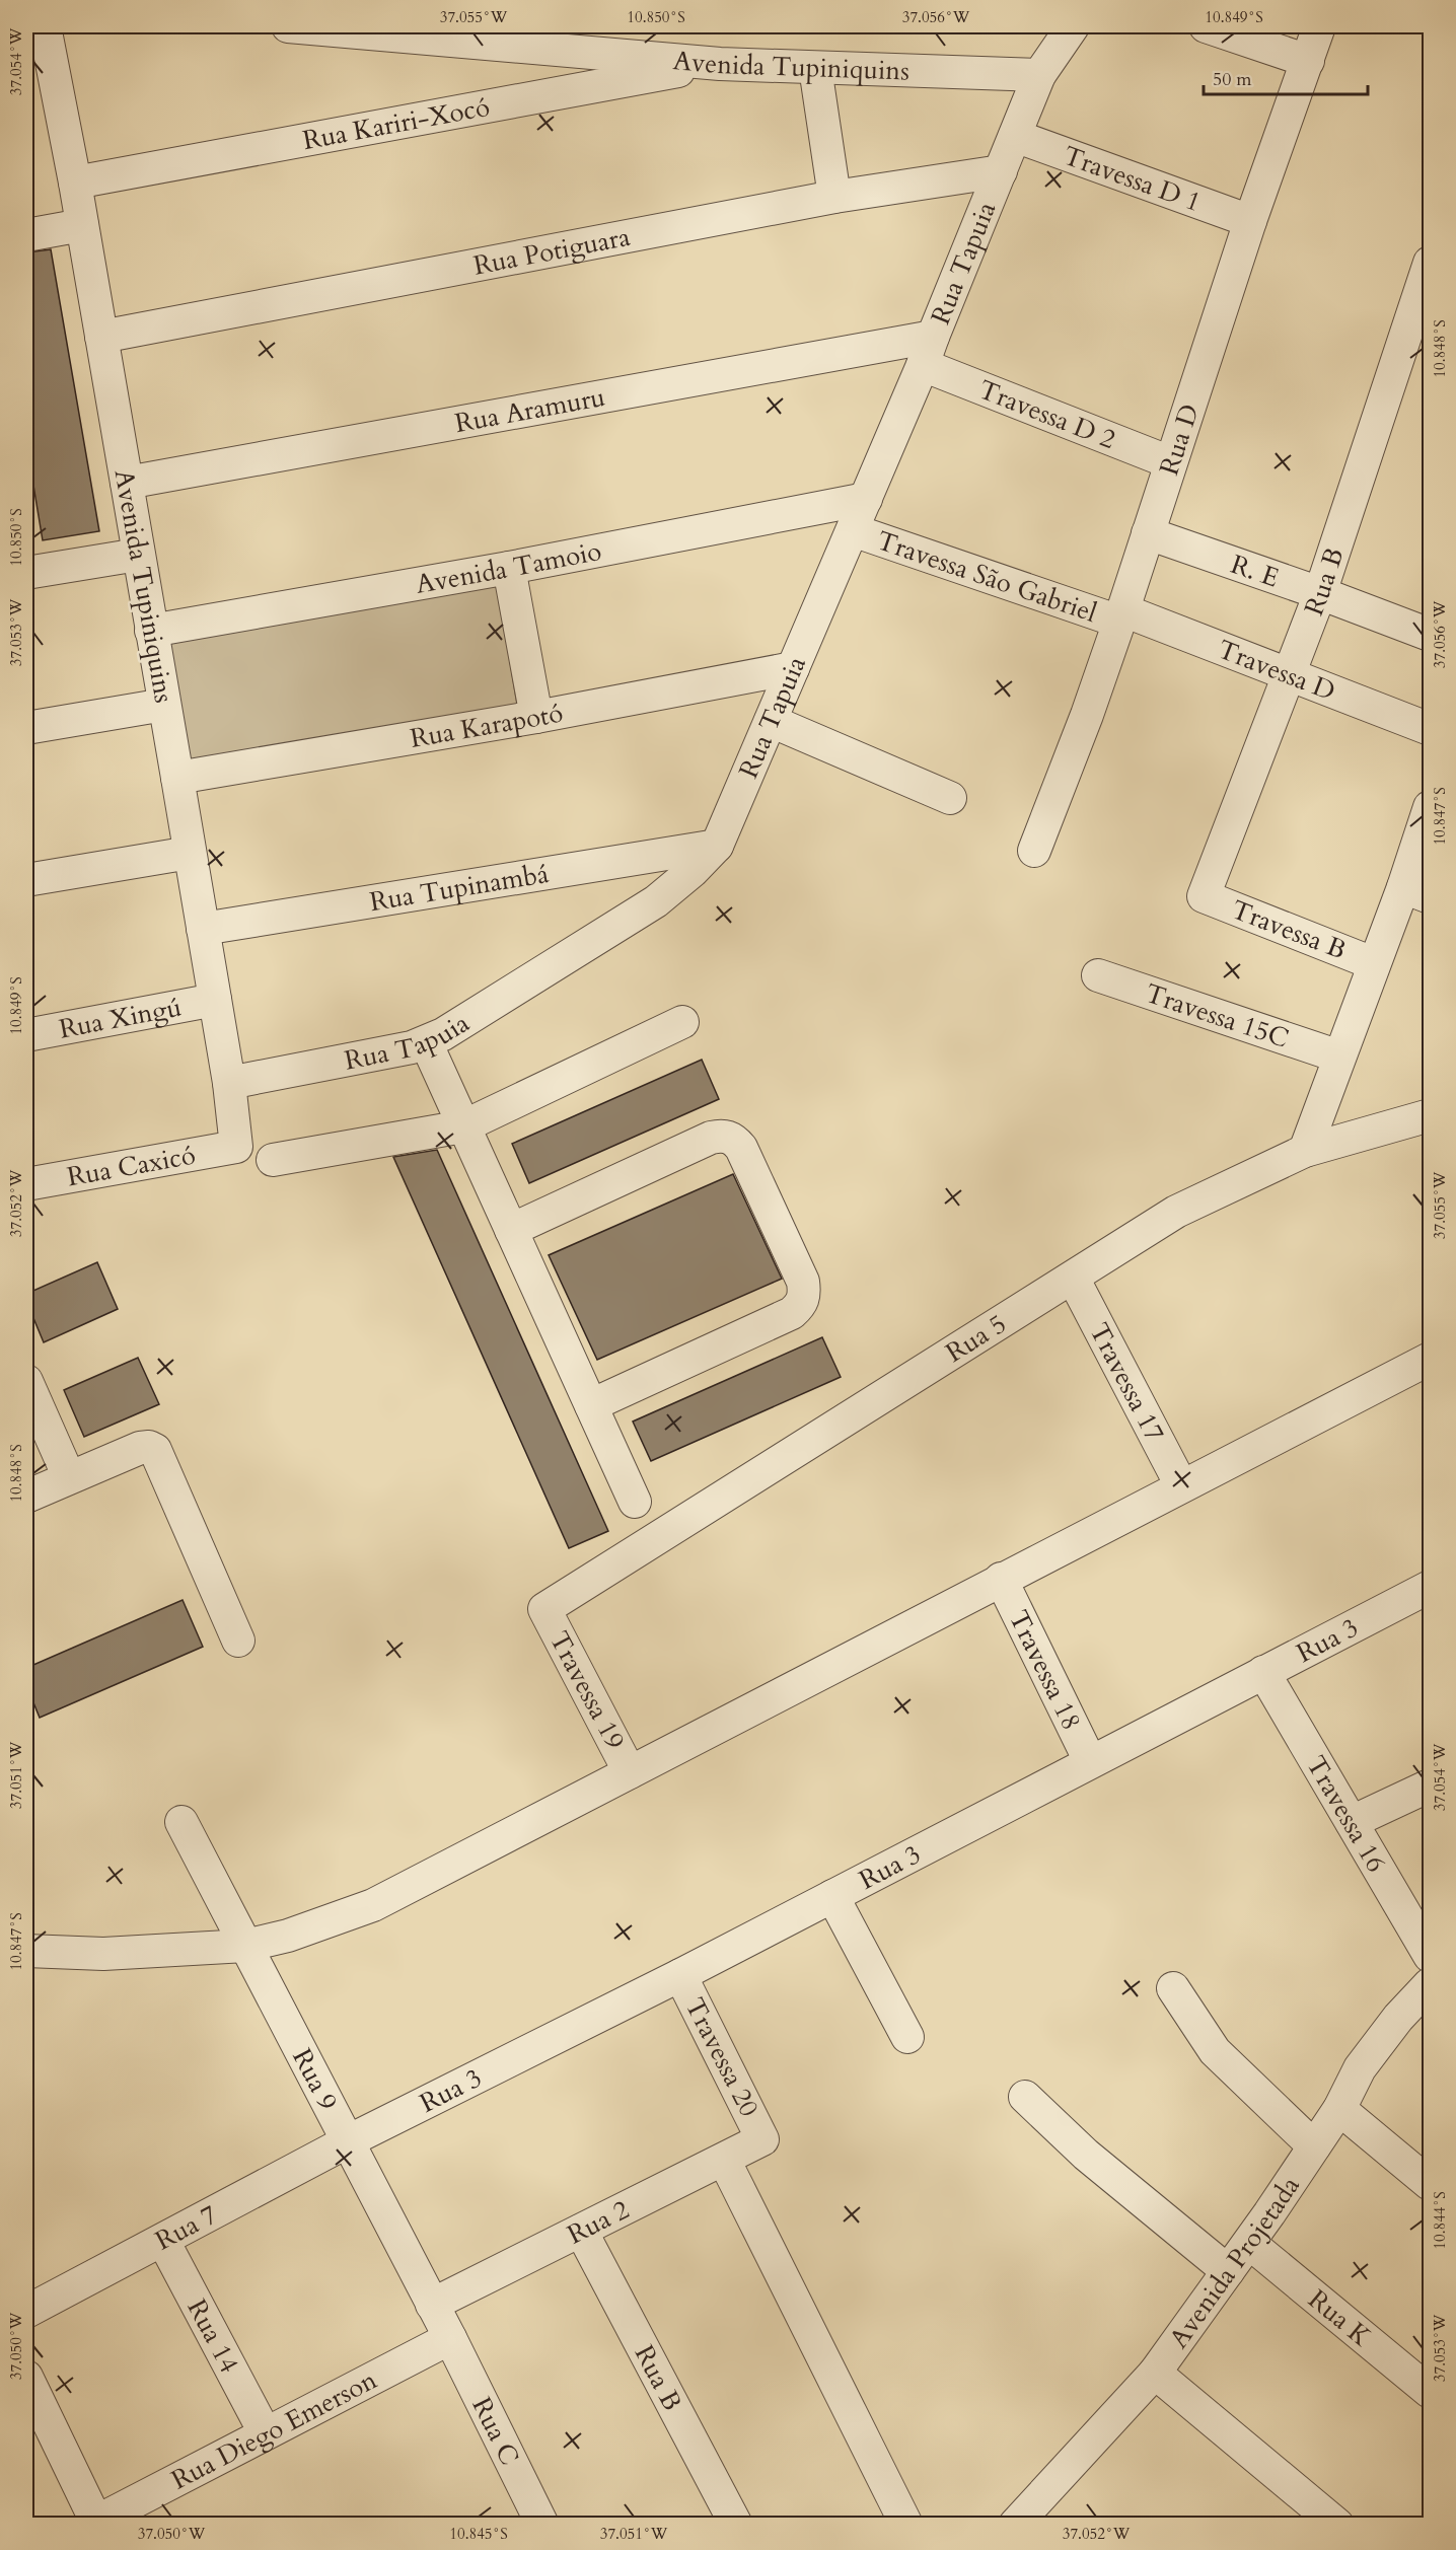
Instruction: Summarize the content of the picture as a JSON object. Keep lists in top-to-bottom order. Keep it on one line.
{"streets":{"street":["Avenida Tupiniquins","Rua Kariri-Xocó","Travessa D 1","Rua Potiguara","Rua Tapuia","Rua Aramuru","Travessa D 2","Rua D","Avenida Tamoio","R. E","Travessa São Gabriel","Rua B","Travessa D","Rua Karapotó","Rua Tupinambá","Travessa B","Travessa 15C","Rua Xingú","Rua Caxicó","Rua 5","Travessa 17","Rua 3","Travessa 18","Travessa 19","Travessa 16","Travessa 20","Rua 9","Rua 2","Rua 7","Avenida Projetada","Rua K","Rua 14","Rua Diego Emerson","Rua C"]},"crossings":[["Avenida Tupiniquins","Rua Kariri-Xocó"],["Avenida Tupiniquins","Rua Potiguara"],["Avenida Tupiniquins","Rua Tapuia"],["Avenida Tupiniquins","Rua Aramuru"],["Avenida Tupiniquins","Avenida Tamoio"],["Avenida Tupiniquins","Rua Karapotó"],["Avenida Tupiniquins","Rua Tupinambá"],["Avenida Tupiniquins","Rua Xingú"],["Avenida Tupiniquins","Rua Caxicó"],["Travessa D 1","Rua Tapuia"],["Travessa D 1","Rua D"],["Rua Potiguara","Rua Tapuia"],["Rua Tapuia","Rua Aramuru"],["Rua Tapuia","Travessa D 2"],["Rua Tapuia","Avenida Tamoio"],["Rua Tapuia","Travessa São Gabriel"],["Rua Tapuia","Rua Karapotó"],["Rua Tapuia","Rua Tupinambá"],["Rua Aramuru","Travessa D 2"],["Travessa D 2","Rua D"],["Rua D","R. E"],["Rua D","Travessa São Gabriel"],["Rua D","Travessa D"],["R. E","Rua B"],["Travessa São Gabriel","Travessa D"],["Rua B","Travessa D"],["Rua B","Travessa B"],["Rua B","Rua 2"],["Rua 5","Travessa 17"],["Rua 5","Travessa 19"],["Rua 3","Travessa 18"],["Rua 3","Travessa 16"],["Rua 3","Travessa 20"],["Rua 3","Rua 9"],["Rua 3","Rua 7"],["Travessa 20","Rua 2"],["Rua 9","Rua 2"],["Rua 9","Rua 7"],["Rua 9","Rua Diego Emerson"],["Rua 9","Rua C"],["Rua 7","Rua 14"],["Avenida Projetada","Rua K"],["Rua 14","Rua Diego Emerson"],["Rua Diego Emerson","Rua C"]],"scale_bar":"50 m","coordinates":["37.055°W","10.850°S","37.056°W","10.849°S","37.054°W","10.848°S","37.053°W","10.847°S","37.052°W","37.051°W","10.844°S","37.050°W","10.845°S"]}
